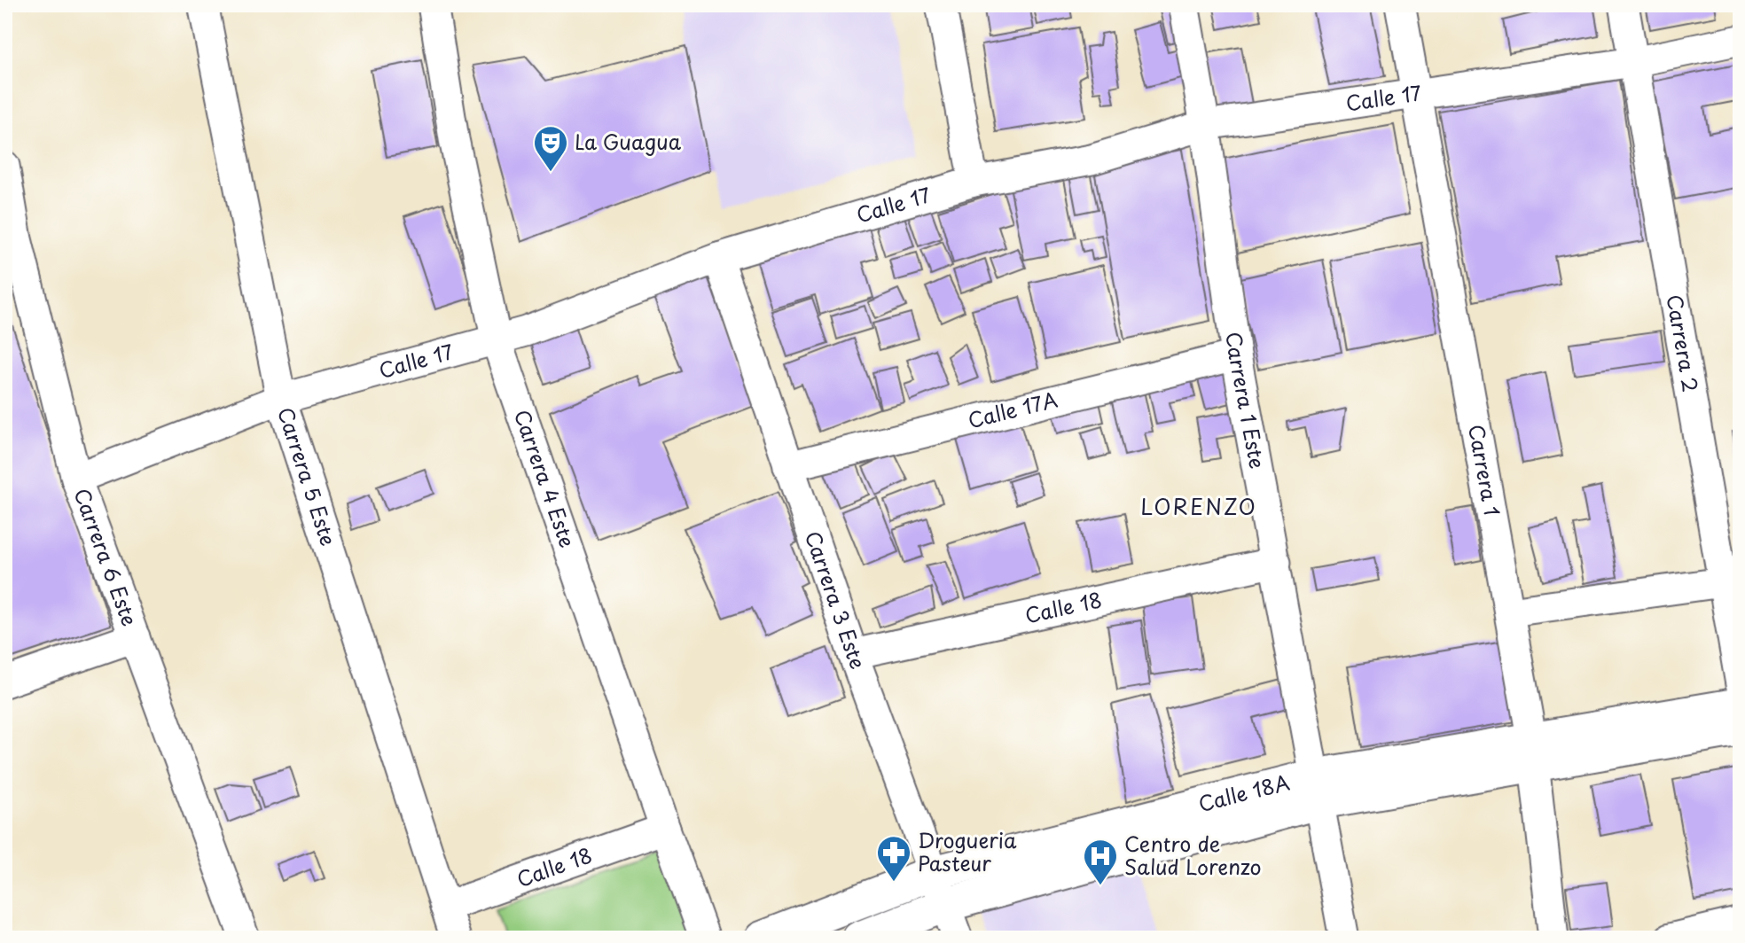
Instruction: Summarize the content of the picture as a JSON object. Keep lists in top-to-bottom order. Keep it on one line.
{"streets":{"main road":["Calle 18A"],"street":["Calle 17","Carrera 2","Carrera 1 Este","Calle 17A","Carrera 1","Carrera 5 Este","Carrera 4 Este","Carrera 6 Este","Carrera 3 Este","Calle 18"]},"crossings":[["Calle 17","Carrera 2"],["Calle 17","Carrera 1 Este"],["Calle 17","Carrera 1"],["Calle 17","Carrera 5 Este"],["Calle 17","Carrera 4 Este"],["Calle 17","Carrera 6 Este"],["Calle 17","Carrera 3 Este"],["Carrera 1 Este","Calle 17A"],["Carrera 1 Este","Calle 18"],["Carrera 1 Este","Calle 18A"],["Calle 17A","Carrera 3 Este"],["Carrera 1","Calle 18A"],["Carrera 5 Este","Calle 18"],["Carrera 4 Este","Calle 18"],["Carrera 3 Este","Calle 18"],["Carrera 3 Este","Calle 18A"]],"districts":["LORENZO"],"places":{"theatre":["La Guagua"],"pharmacy":["Drogueria Pasteur"],"hospital":["Centro de Salud Lorenzo"]}}
